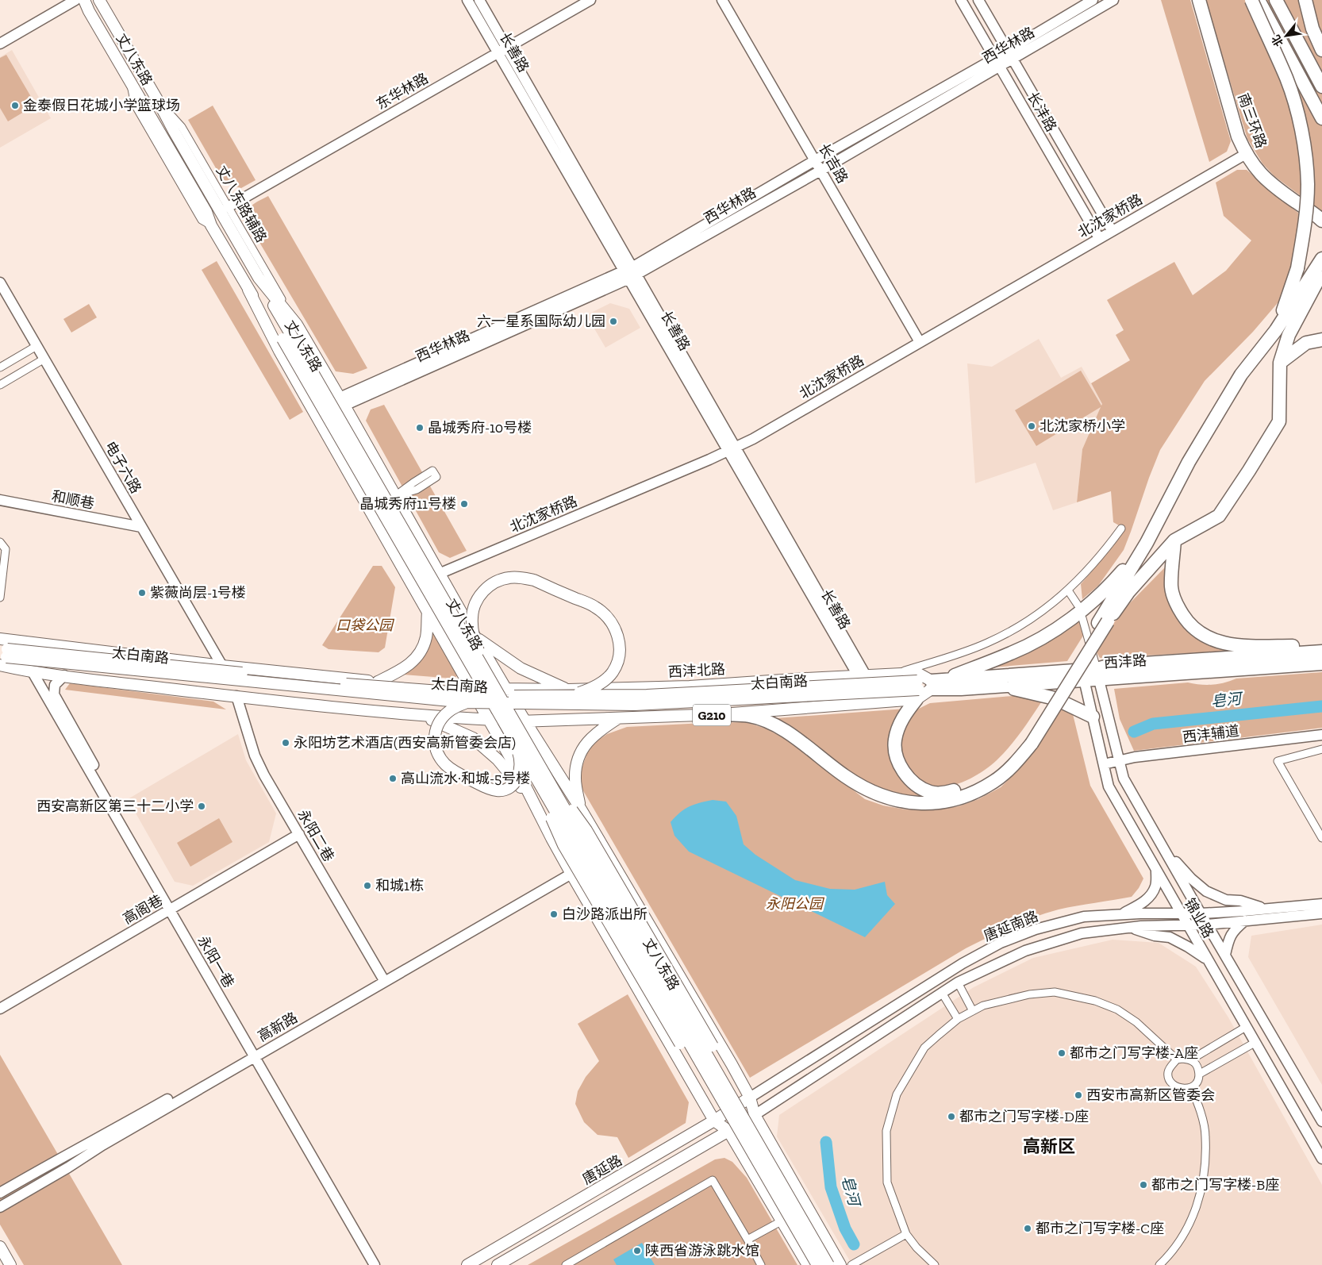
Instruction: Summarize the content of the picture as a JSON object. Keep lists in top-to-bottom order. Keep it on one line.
{"streets":{"highway":["南三环路","西沣路"],"main road":["丈八东路","太白南路","西沣北路","G210","唐延路"],"street":["西华林路","长善路","东华林路","长沣路","长吉路","丈八东路辅路","北沈家桥路","电子六路","和顺巷","西沣辅道","永阳二巷","高阁巷","锦业路","唐延南路","永阳一巷","高新路"]},"crossings":[["西华林路","长善路"],["西华林路","丈八东路"],["西华林路","长沣路"],["西华林路","长吉路"],["长善路","东华林路"],["长善路","北沈家桥路"],["长善路","西沣北路"],["丈八东路","东华林路"],["丈八东路","丈八东路辅路"],["丈八东路","北沈家桥路"],["丈八东路","西沣北路"],["丈八东路","G210"],["丈八东路","唐延南路"],["丈八东路","唐延路"],["东华林路","丈八东路辅路"],["长沣路","北沈家桥路"],["南三环路","北沈家桥路"],["长吉路","北沈家桥路"],["电子六路","和顺巷"],["电子六路","太白南路"],["太白南路","西沣路"],["太白南路","西沣北路"],["太白南路","G210"],["太白南路","永阳二巷"],["太白南路","永阳一巷"],["西沣路","西沣北路"],["西沣路","G210"],["西沣路","锦业路"],["西沣北路","G210"],["西沣辅道","锦业路"],["永阳二巷","高阁巷"],["永阳二巷","高新路"],["高阁巷","永阳一巷"],["锦业路","唐延南路"],["唐延南路","唐延路"],["永阳一巷","高新路"]],"districts":["高新区"],"water":["皂河"],"parks":["口袋公园","永阳公园"],"places":["金泰假日花城小学篮球场","六一星系国际幼儿园","北沈家桥小学","晶城秀府-10号楼","晶城秀府11号楼","紫薇尚层-1号楼","永阳坊艺术酒店(西安高新管委会店)","高山流水·和城-5号楼","西安高新区第三十二小学","和城1栋","白沙路派出所","都市之门写字楼-A座","西安市高新区管委会","都市之门写字楼-D座","都市之门写字楼-B座","都市之门写字楼-C座","陕西省游泳跳水馆"],"north":"bottom left"}
